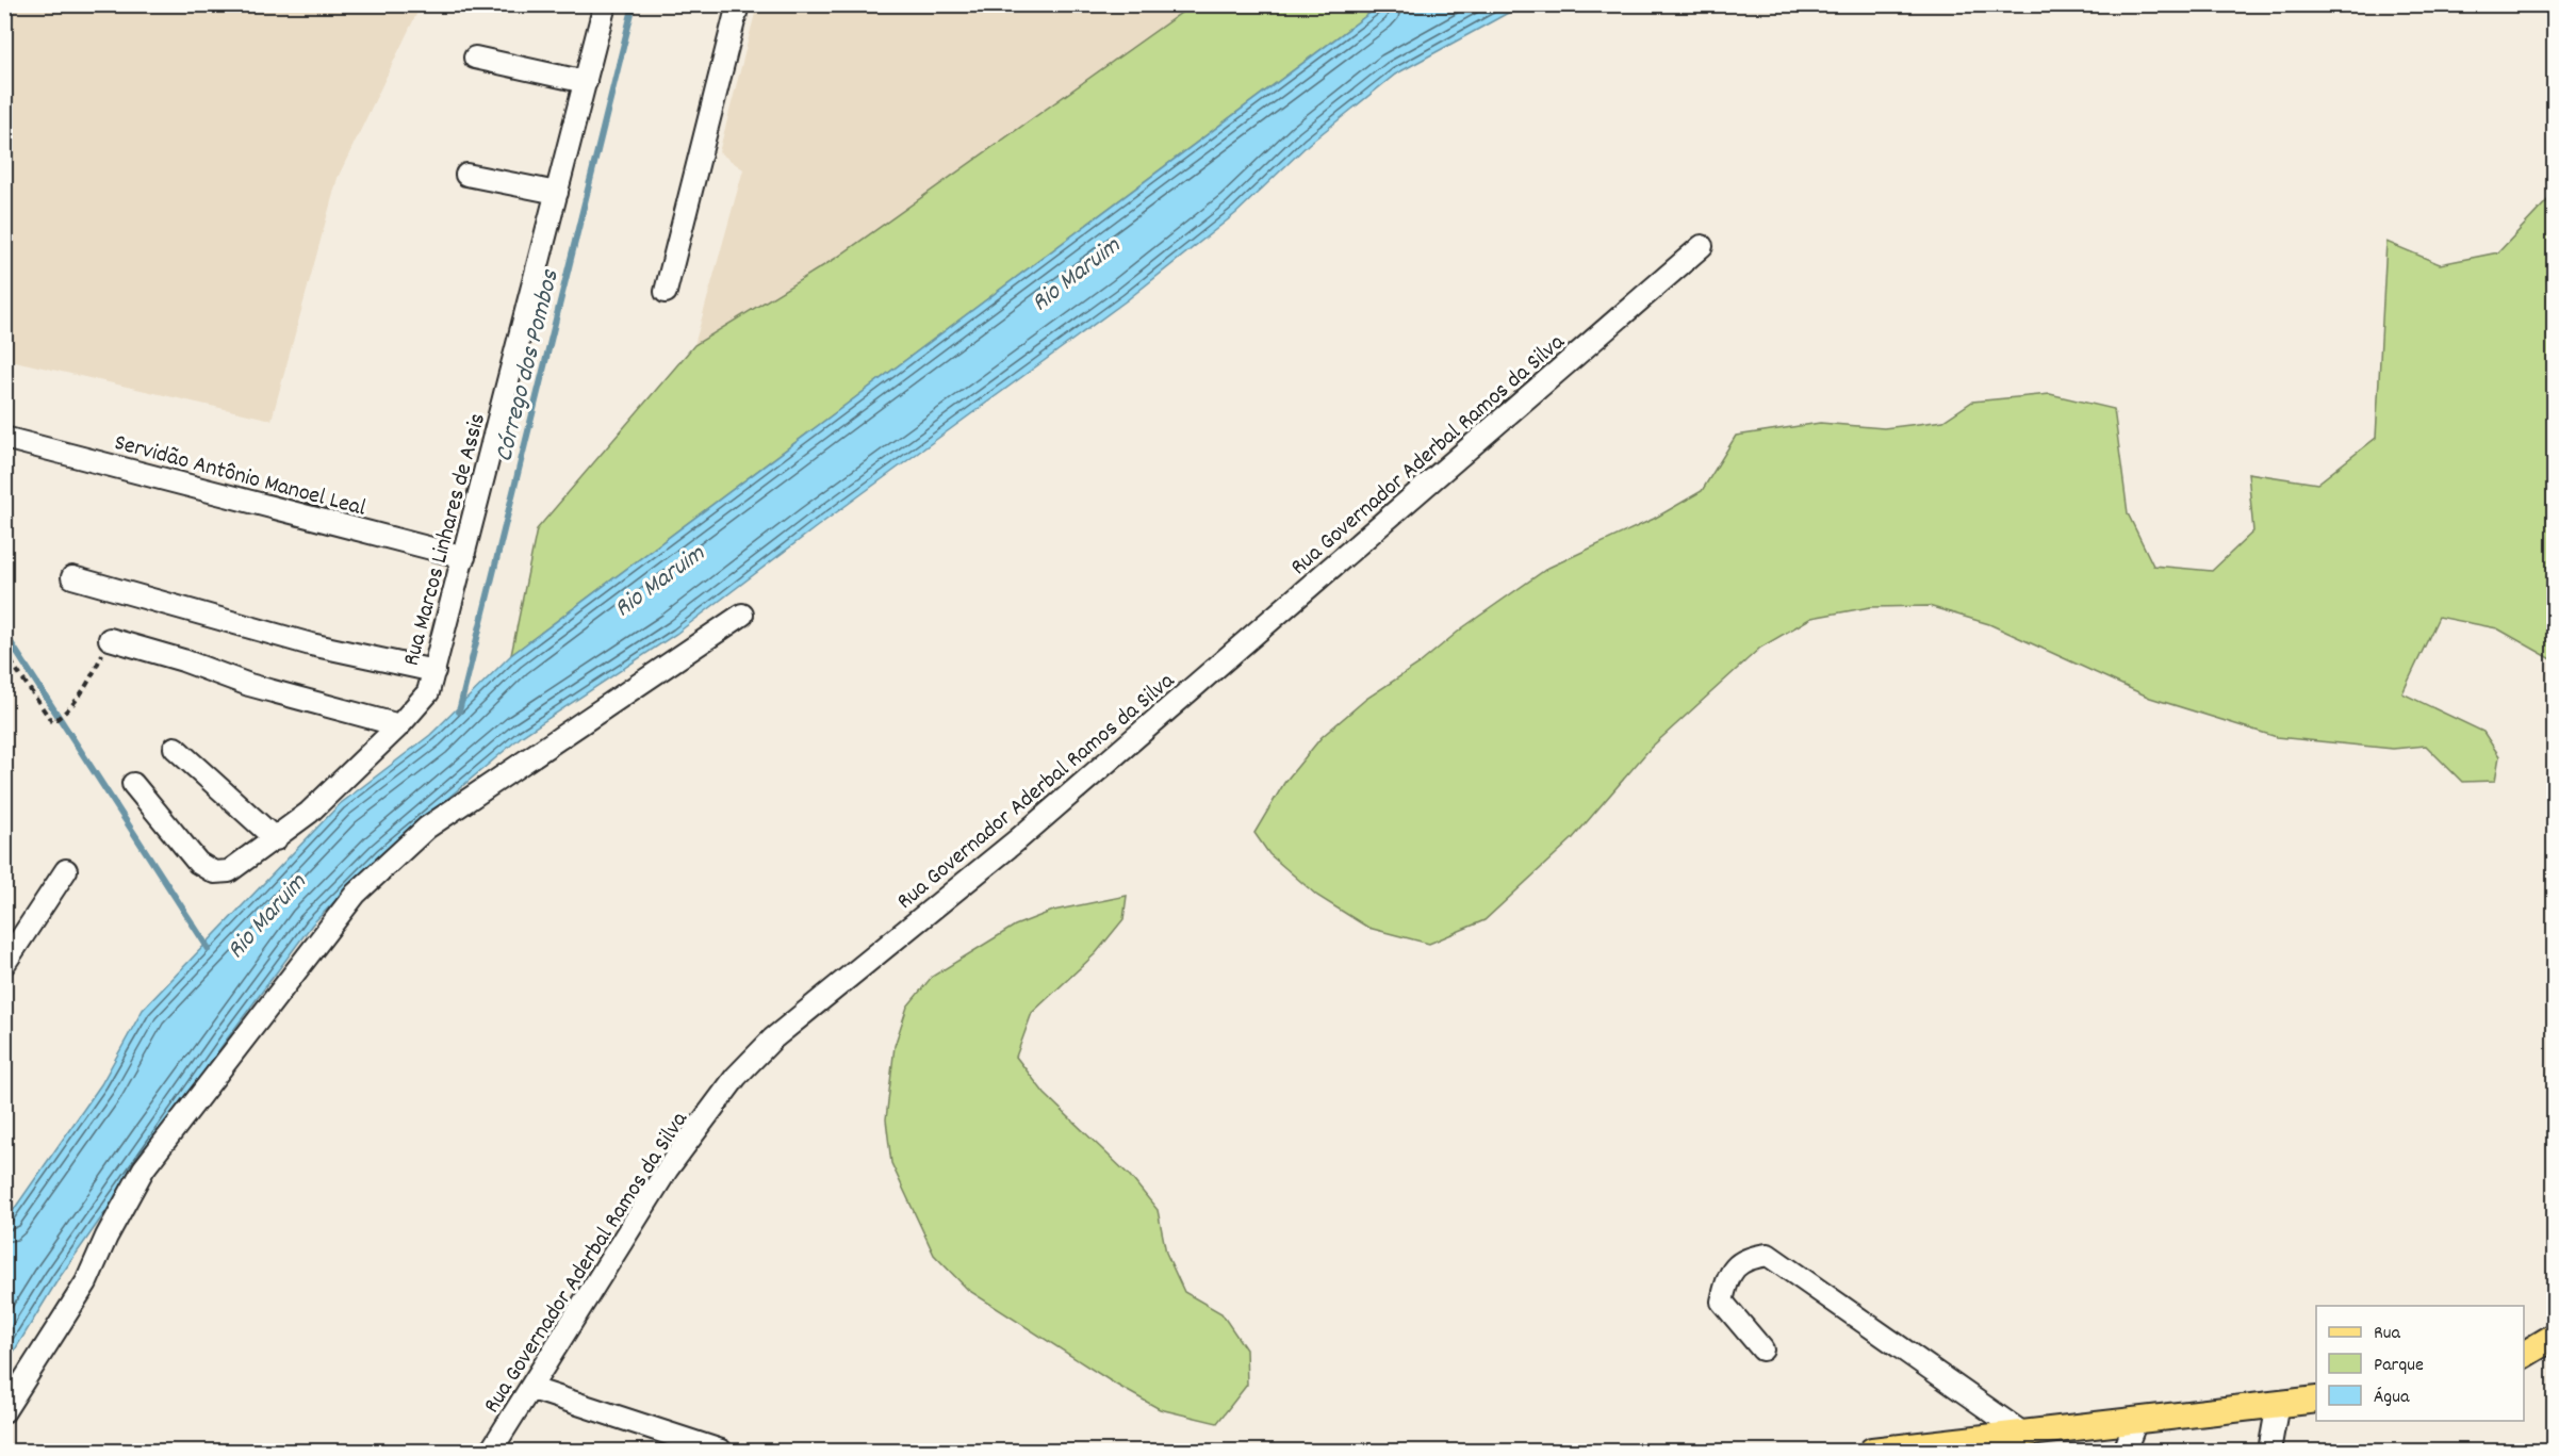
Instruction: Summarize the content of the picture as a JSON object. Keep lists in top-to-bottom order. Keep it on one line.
{"streets":{"street":["Rua Governador Aderbal Ramos da Silva","Servidão Antônio Manoel Leal","Rua Marcos Linhares de Assis"]},"crossings":[["Servidão Antônio Manoel Leal","Rua Marcos Linhares de Assis"]],"water":["Rio Maruim","Córrego dos Pombos"],"legend":["Rua","Parque","Água"]}
